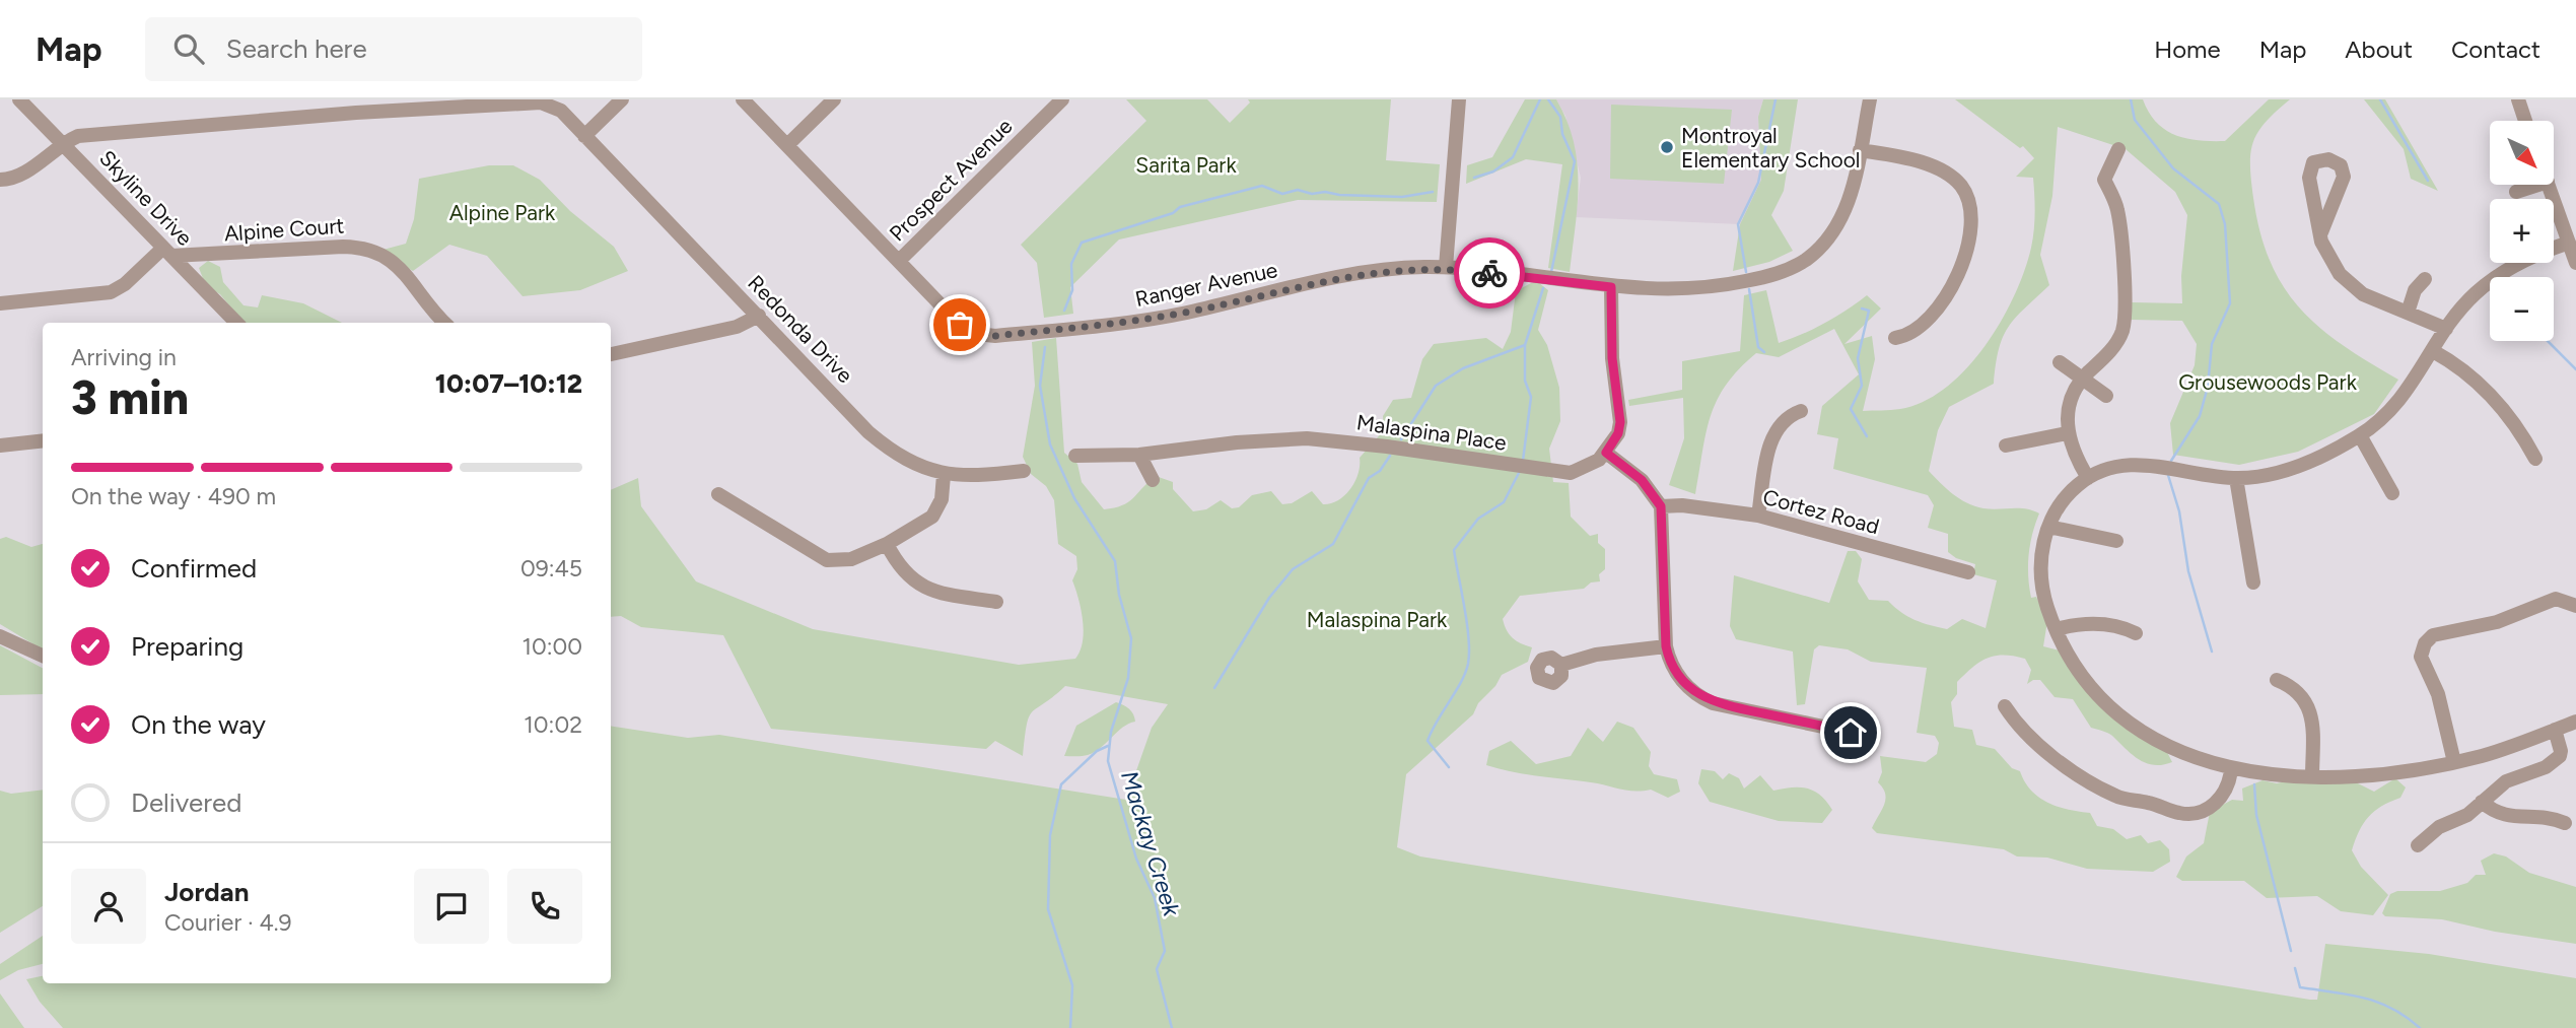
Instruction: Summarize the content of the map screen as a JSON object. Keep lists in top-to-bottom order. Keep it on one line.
{"streets":{"street":["Prospect Avenue","Skyline Drive","Alpine Court","Ranger Avenue","Redonda Drive","Malaspina Place","Cortez Road"]},"crossings":[["Prospect Avenue","Ranger Avenue"],["Skyline Drive","Alpine Court"],["Skyline Drive","Redonda Drive"]],"water":["Mackay Creek"],"parks":["Sarita Park","Alpine Park","Grousewoods Park","Malaspina Park"],"places":["Montroyal Elementary School"],"north":"bottom right","page":{"header":"Map","search":"Search here","nav":["Home","Map","About","Contact"],"map_buttons":["+","−"],"heading":["3 min","Arriving in","10:07–10:12"],"panel":["Jordan","Courier · 4.9"],"bar":"On the way · 490 m","list":[["Confirmed","09:45"],["Preparing","10:00"],["On the way","10:02"],"Delivered"]}}
